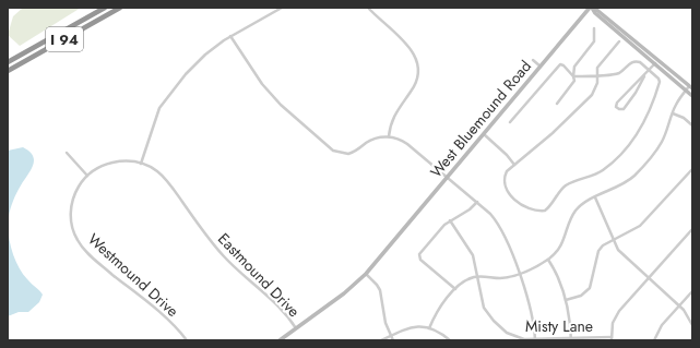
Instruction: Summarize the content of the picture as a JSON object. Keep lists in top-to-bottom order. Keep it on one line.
{"streets":{"highway":["I 94"],"main road":["West Bluemound Road"],"street":["Westmound Drive","Eastmound Drive","Misty Lane"]},"crossings":[["West Bluemound Road","Eastmound Drive"],["Westmound Drive","Eastmound Drive"]]}
